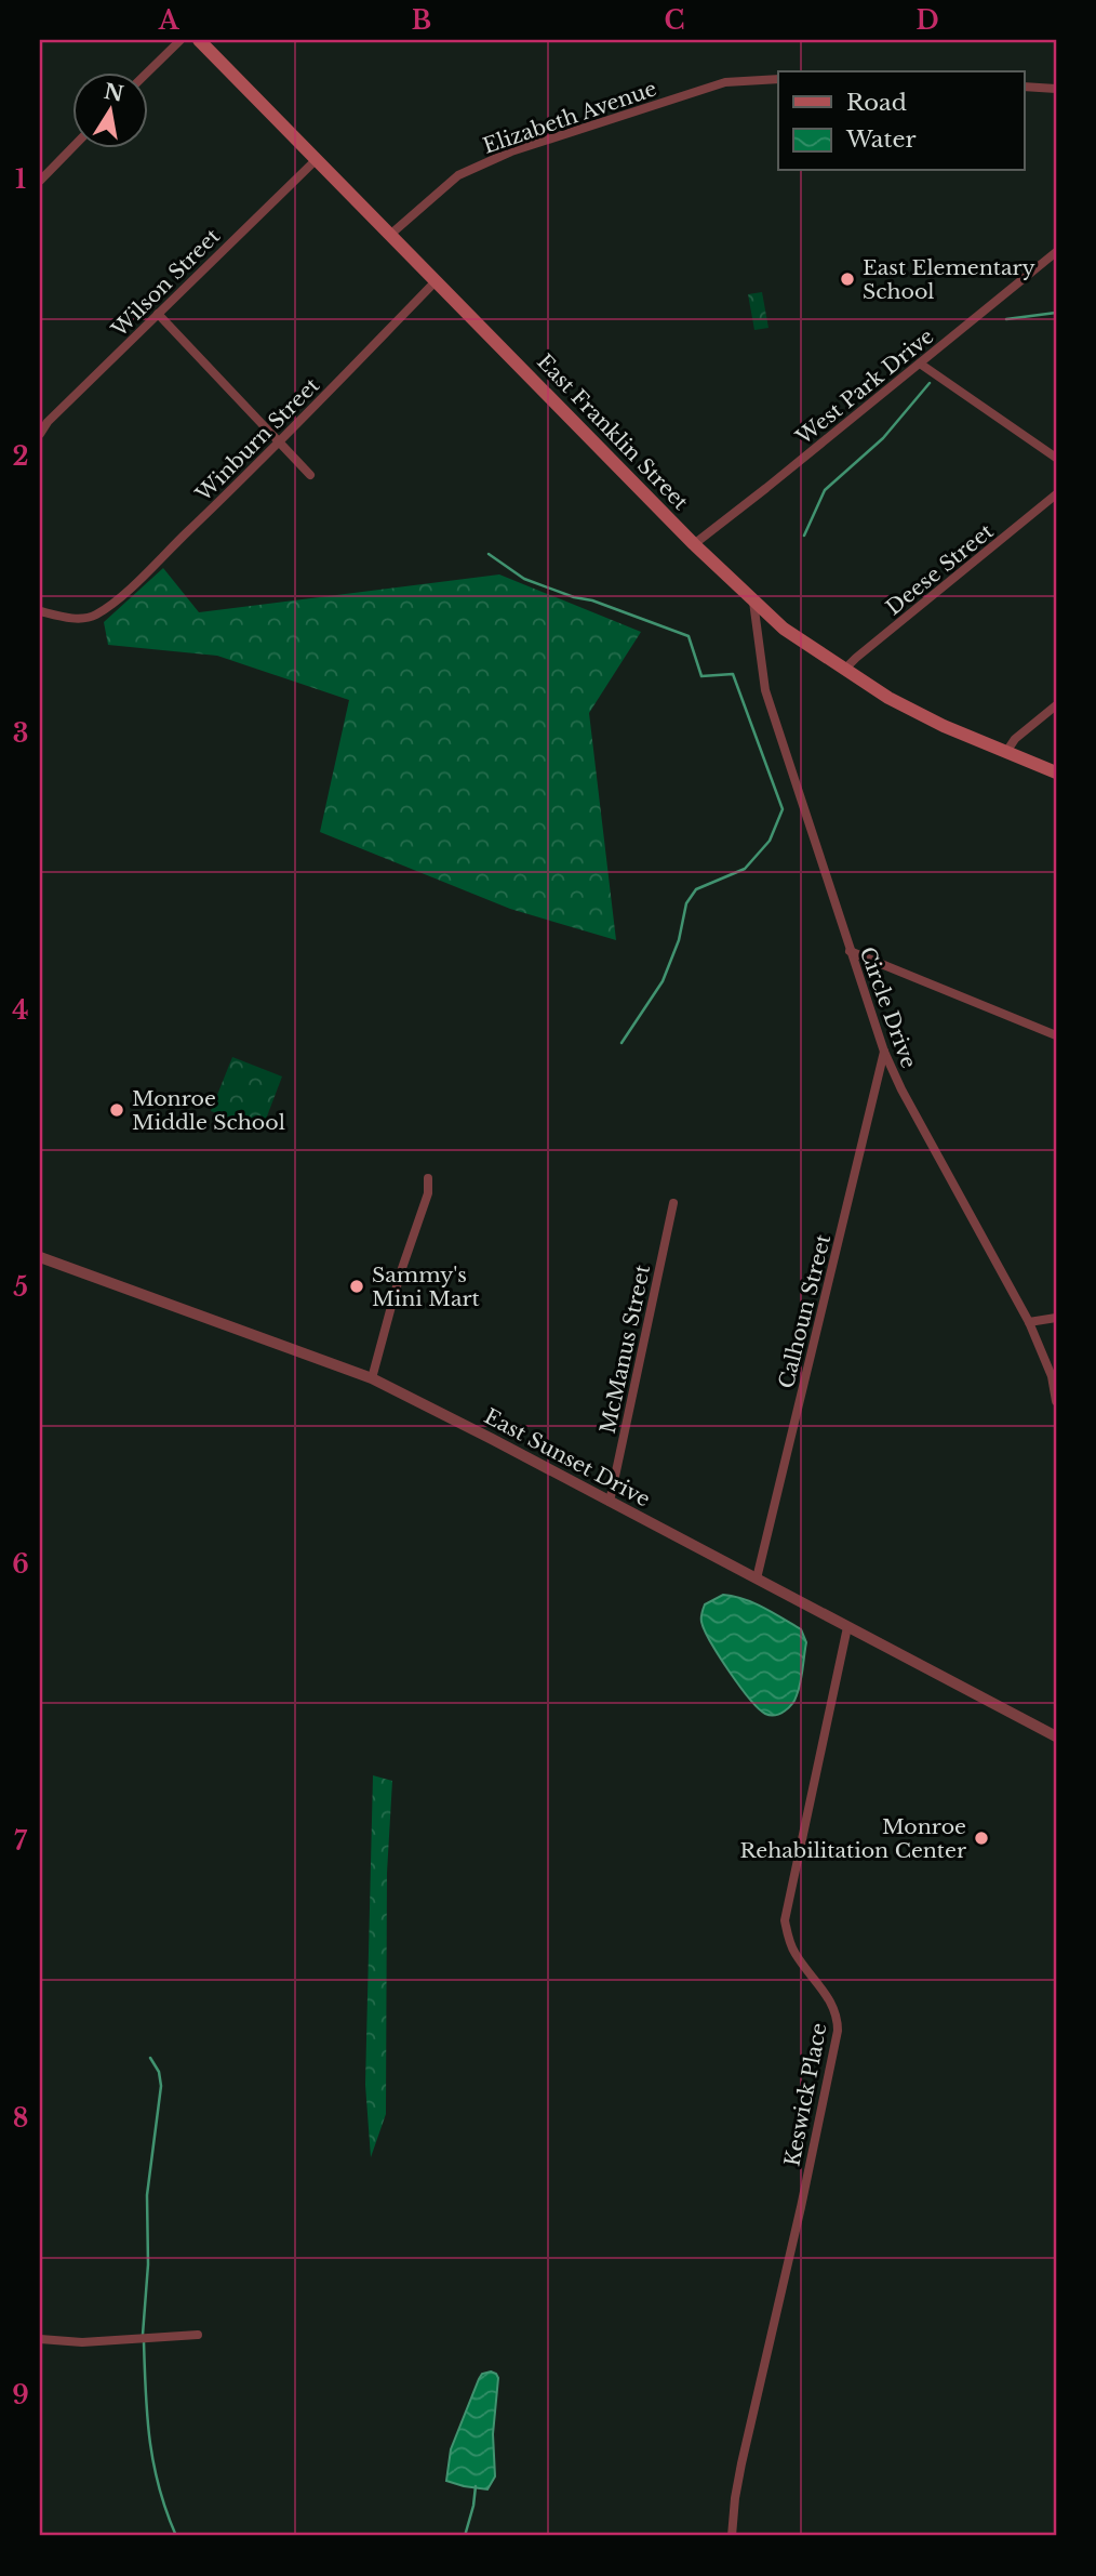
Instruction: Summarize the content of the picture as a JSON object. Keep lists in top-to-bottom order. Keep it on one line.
{"streets":{"main road":["East Franklin Street"],"street":["Elizabeth Avenue","Wilson Street","West Park Drive","Winburn Street","Deese Street","Circle Drive","Calhoun Street","McManus Street","East Sunset Drive","Keswick Place"]},"crossings":[["Elizabeth Avenue","East Franklin Street"],["Wilson Street","East Franklin Street"],["West Park Drive","East Franklin Street"],["East Franklin Street","Winburn Street"],["East Franklin Street","Deese Street"],["East Franklin Street","Circle Drive"],["Circle Drive","Calhoun Street"],["Calhoun Street","East Sunset Drive"],["McManus Street","East Sunset Drive"],["East Sunset Drive","Keswick Place"]],"places":["East Elementary School","Monroe Middle School","Sammy's Mini Mart","Monroe Rehabilitation Center"],"legend":["Road","Water"],"north":"top","grid":{"columns":["A","B","C","D"],"rows":["1","2","3","4","5","6","7","8","9"]}}
